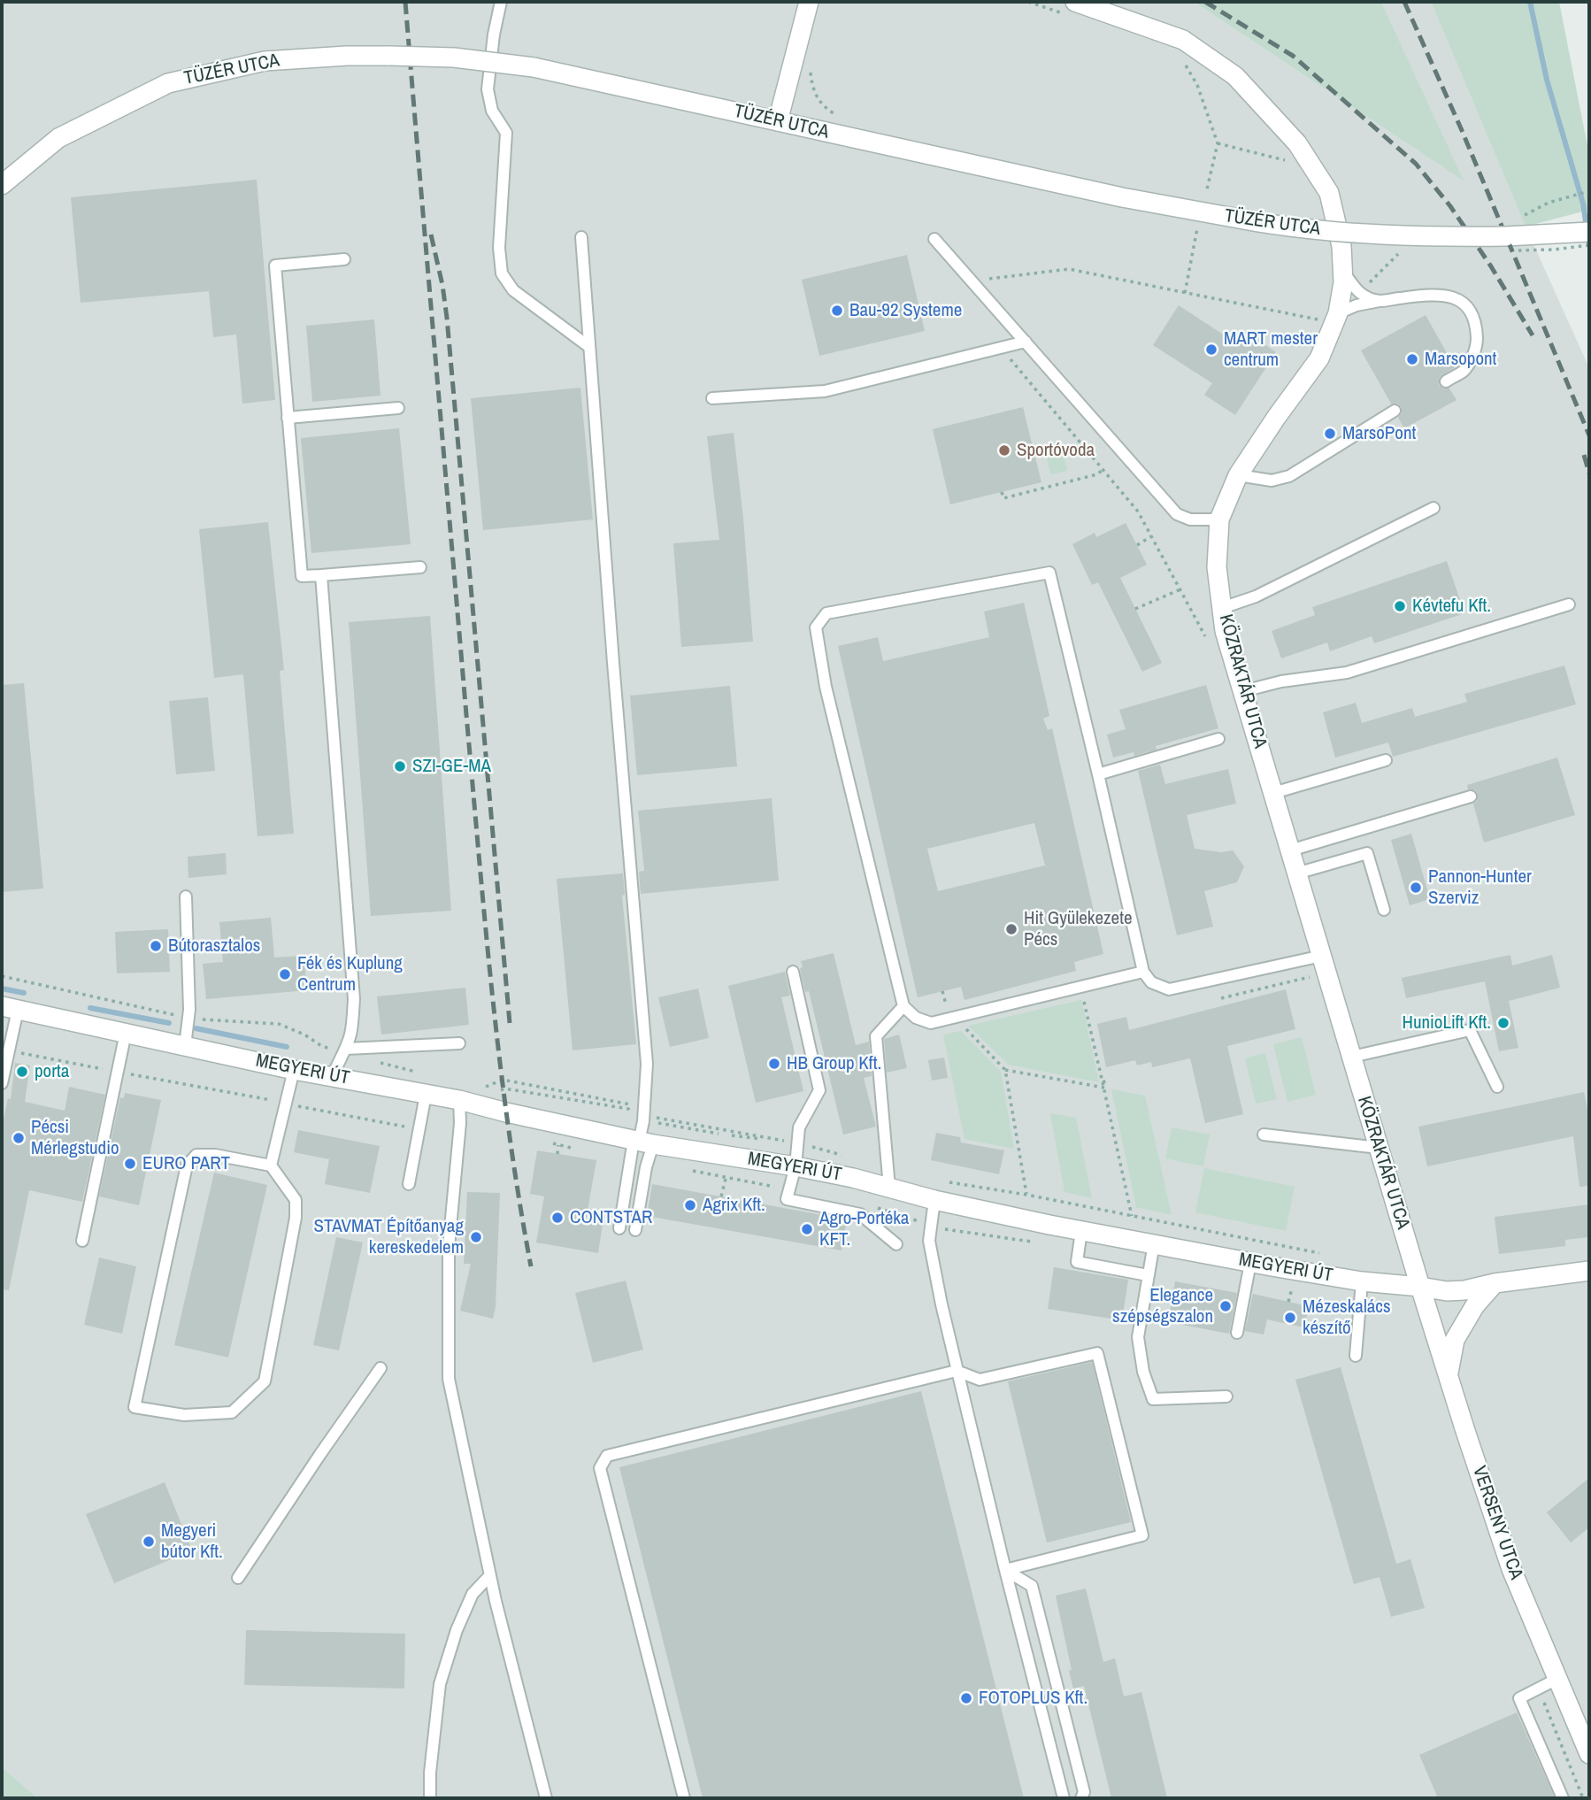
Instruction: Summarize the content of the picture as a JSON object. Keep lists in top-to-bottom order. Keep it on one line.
{"streets":{"street":["TÜZÉR UTCA","KÖZRAKTÁR UTCA","MEGYERI ÚT","VERSENY UTCA"]},"crossings":[["KÖZRAKTÁR UTCA","MEGYERI ÚT"],["KÖZRAKTÁR UTCA","VERSENY UTCA"],["MEGYERI ÚT","VERSENY UTCA"]],"places":["Bau-92 Systeme","MART mester centrum","Marsopont","MarsoPont","Sportóvoda","Kévtefu Kft.","SZI-GE-MA","Pannon-Hunter Szerviz","Hit Gyülekezete Pécs","Bútorasztalos","Fék és Kuplung Centrum","HunioLift Kft.","HB Group Kft.","porta","Pécsi Mérlegstudio","EURO PART","Agrix Kft.","CONTSTAR","Agro-Portéka KFT.","STAVMAT Építőanyag kereskedelem","Elegance szépségszalon","Mézeskalács készítő","Megyeri bútor Kft.","FOTOPLUS Kft."]}
